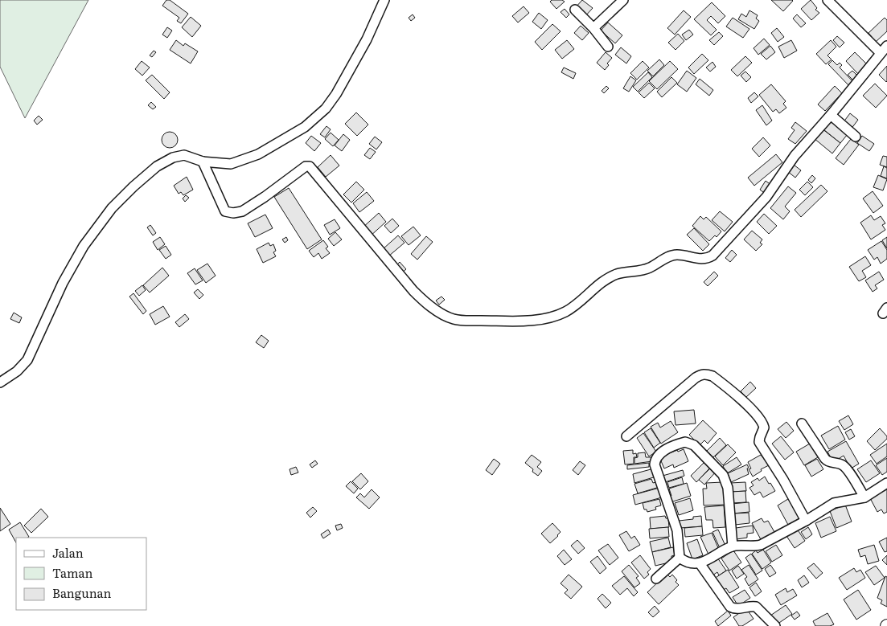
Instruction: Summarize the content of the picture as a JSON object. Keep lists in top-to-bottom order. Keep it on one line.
{"legend":["Jalan","Taman","Bangunan"]}
